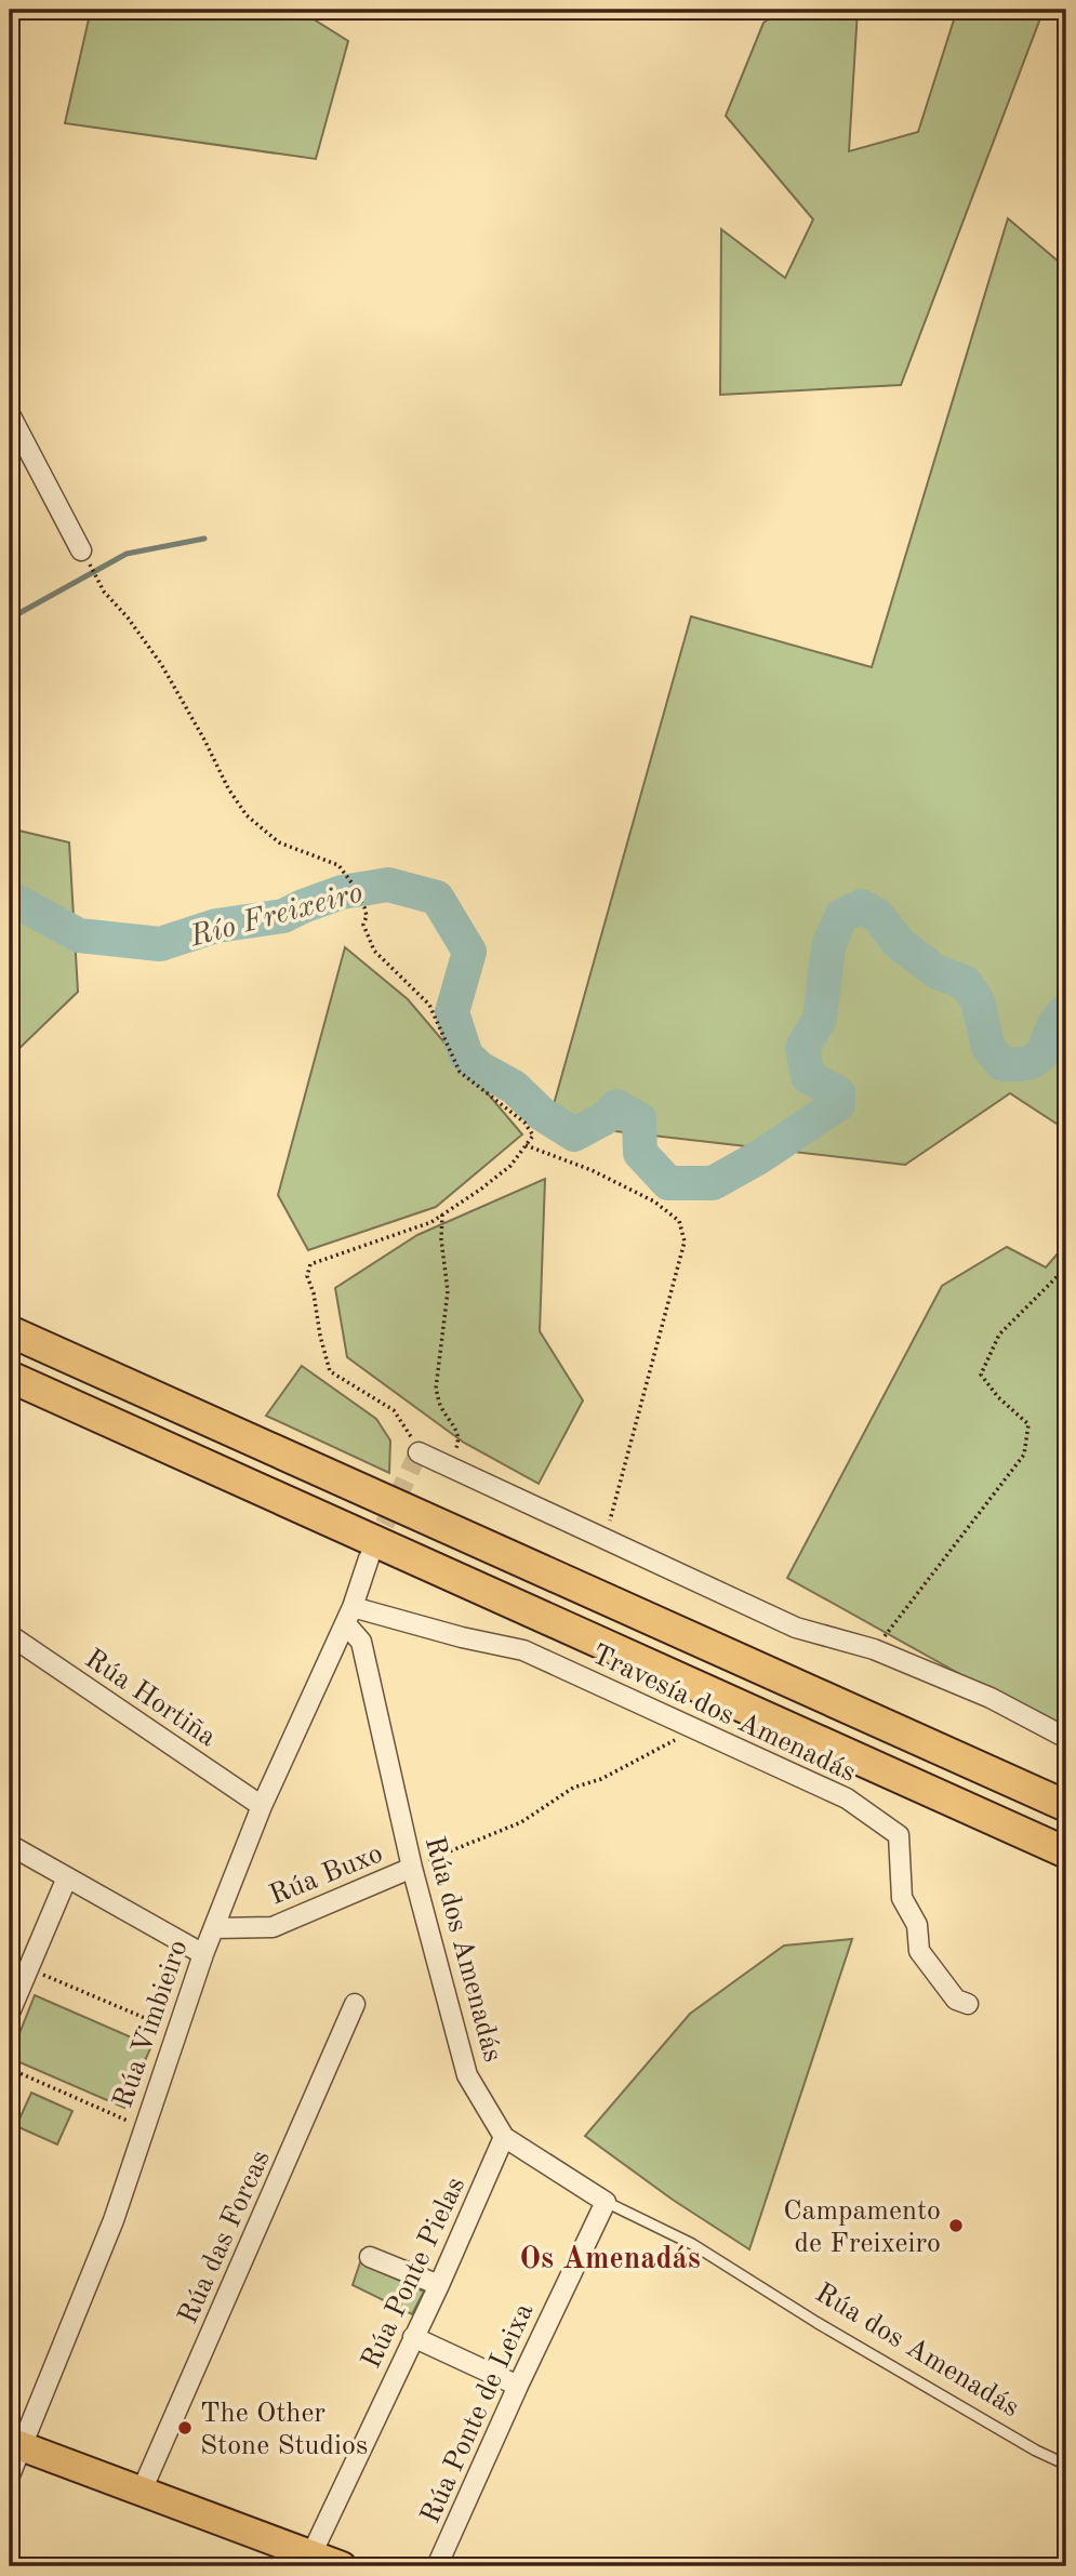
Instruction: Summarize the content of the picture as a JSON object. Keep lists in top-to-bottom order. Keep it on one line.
{"streets":{"street":["Rúa Hortiña","Travesía dos Amenadás","Rúa Buxo","Rúa dos Amenadás","Rúa Vimbieiro","Rúa das Forcas","Rúa Ponte Pielas","Rúa Ponte de Leixa"]},"crossings":[["Rúa Hortiña","Rúa Vimbieiro"],["Travesía dos Amenadás","Rúa dos Amenadás"],["Travesía dos Amenadás","Rúa Vimbieiro"],["Rúa Buxo","Rúa dos Amenadás"],["Rúa Buxo","Rúa Vimbieiro"],["Rúa dos Amenadás","Rúa Vimbieiro"],["Rúa dos Amenadás","Rúa Ponte Pielas"],["Rúa dos Amenadás","Rúa Ponte de Leixa"]],"districts":["Os Amenadás"],"water":["Río Freixeiro"],"places":["Campamento de Freixeiro","The Other Stone Studios"]}
